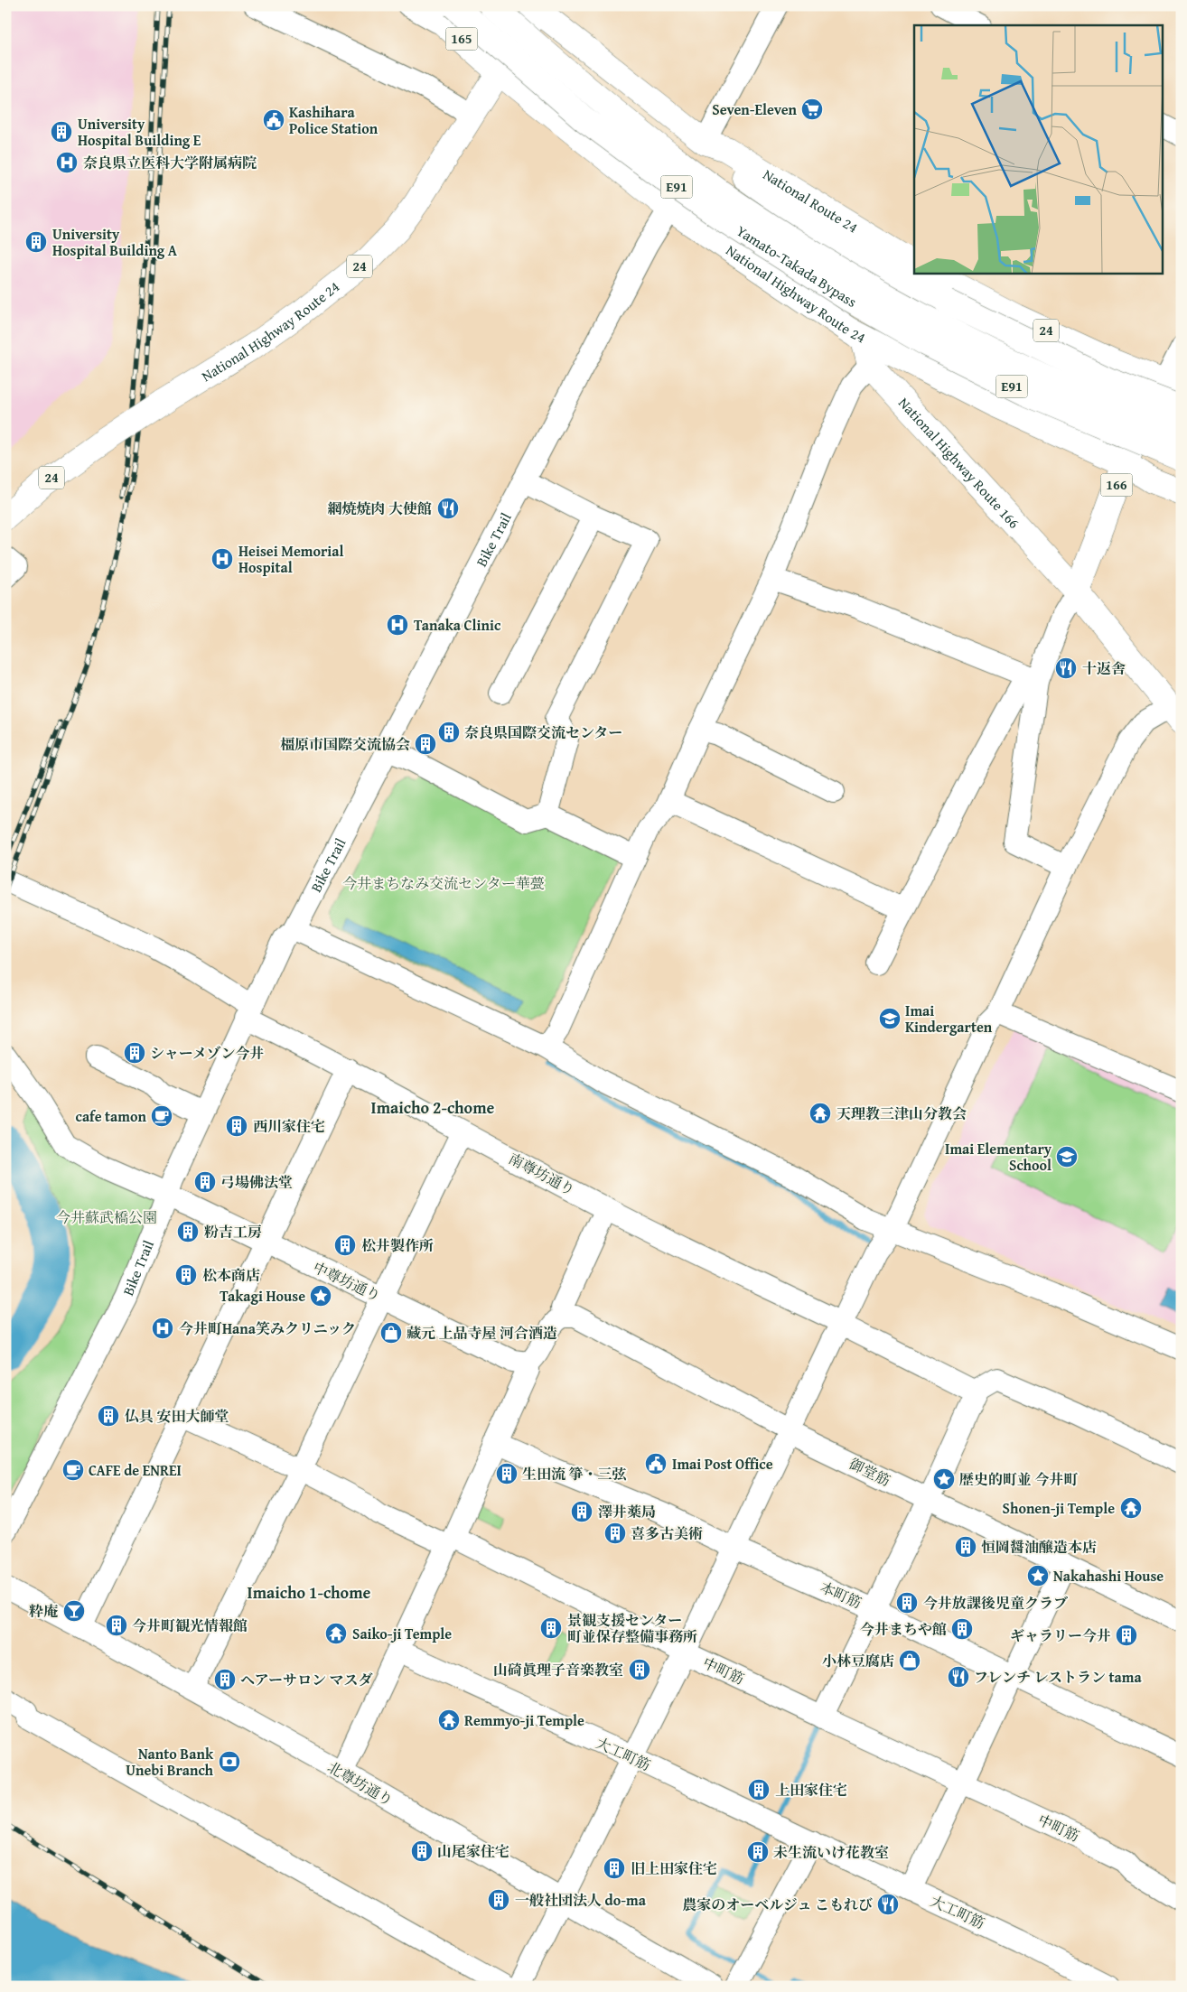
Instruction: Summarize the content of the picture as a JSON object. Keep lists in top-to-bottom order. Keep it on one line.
{"streets":{"highway":["165","E91","National Route 24","Yamato-Takada Bypass","24","National Highway Route 24","National Highway Route 166","166"],"street":["Bike Trail","南尊坊通り","中尊坊通り","御堂筋","本町筋","中町筋","大工町筋","北尊坊通り"]},"crossings":[["165","Yamato-Takada Bypass"],["National Route 24","National Highway Route 24"],["Yamato-Takada Bypass","National Highway Route 24"],["24","166"],["National Highway Route 24","National Highway Route 166"],["National Highway Route 24","166"],["National Highway Route 24","Bike Trail"],["National Highway Route 166","166"],["Bike Trail","南尊坊通り"],["Bike Trail","中尊坊通り"]],"districts":["Imaicho 2-chome","Imaicho 1-chome"],"parks":["今井まちなみ交流センター華甍","今井蘇武橋公園"],"places":{"supermarket":["Seven-Eleven"],"public building":["Kashihara Police Station","Imai Post Office"],"building":["University Hospital Building E","University Hospital Building A","奈良県国際交流センター","橿原市国際交流協会","シャーメゾン今井","西川家住宅","弓場佛法堂","粉吉工房","松井製作所","松本商店","仏具 安田大師堂","生田流 箏・三弦","澤井薬局","喜多古美術","恒岡醤油醸造本店","今井放課後児童クラブ","今井町観光情報館","景観支援センター 町並保存整備事務所","今井まちや館","ギャラリー今井","山碕眞理子音楽教室","ヘアーサロン マスダ","上田家住宅","山尾家住宅","未生流いけ花教室","旧上田家住宅","一般社団法人 do-ma"],"hospital":["奈良県立医科大学附属病院","Heisei Memorial Hospital","Tanaka Clinic","今井町Hana笑みクリニック"],"restaurant":["網焼焼肉 大使館","十返舎","フレンチ レストラン tama","農家のオーベルジュ こもれび"],"school or university":["Imai Kindergarten","Imai Elementary School"],"temple":["天理教三津山分教会","Shonen-ji Temple","Saiko-ji Temple","Remmyo-ji Temple"],"cafe":["cafe tamon","CAFE de ENREI"],"place":["Takagi House","歴史的町並 今井町","Nakahashi House"],"shop":["藏元 上品寺屋 河合酒造","小林豆腐店"],"bar":["粋庵"],"bank":["Nanto Bank Unebi Branch"]}}
